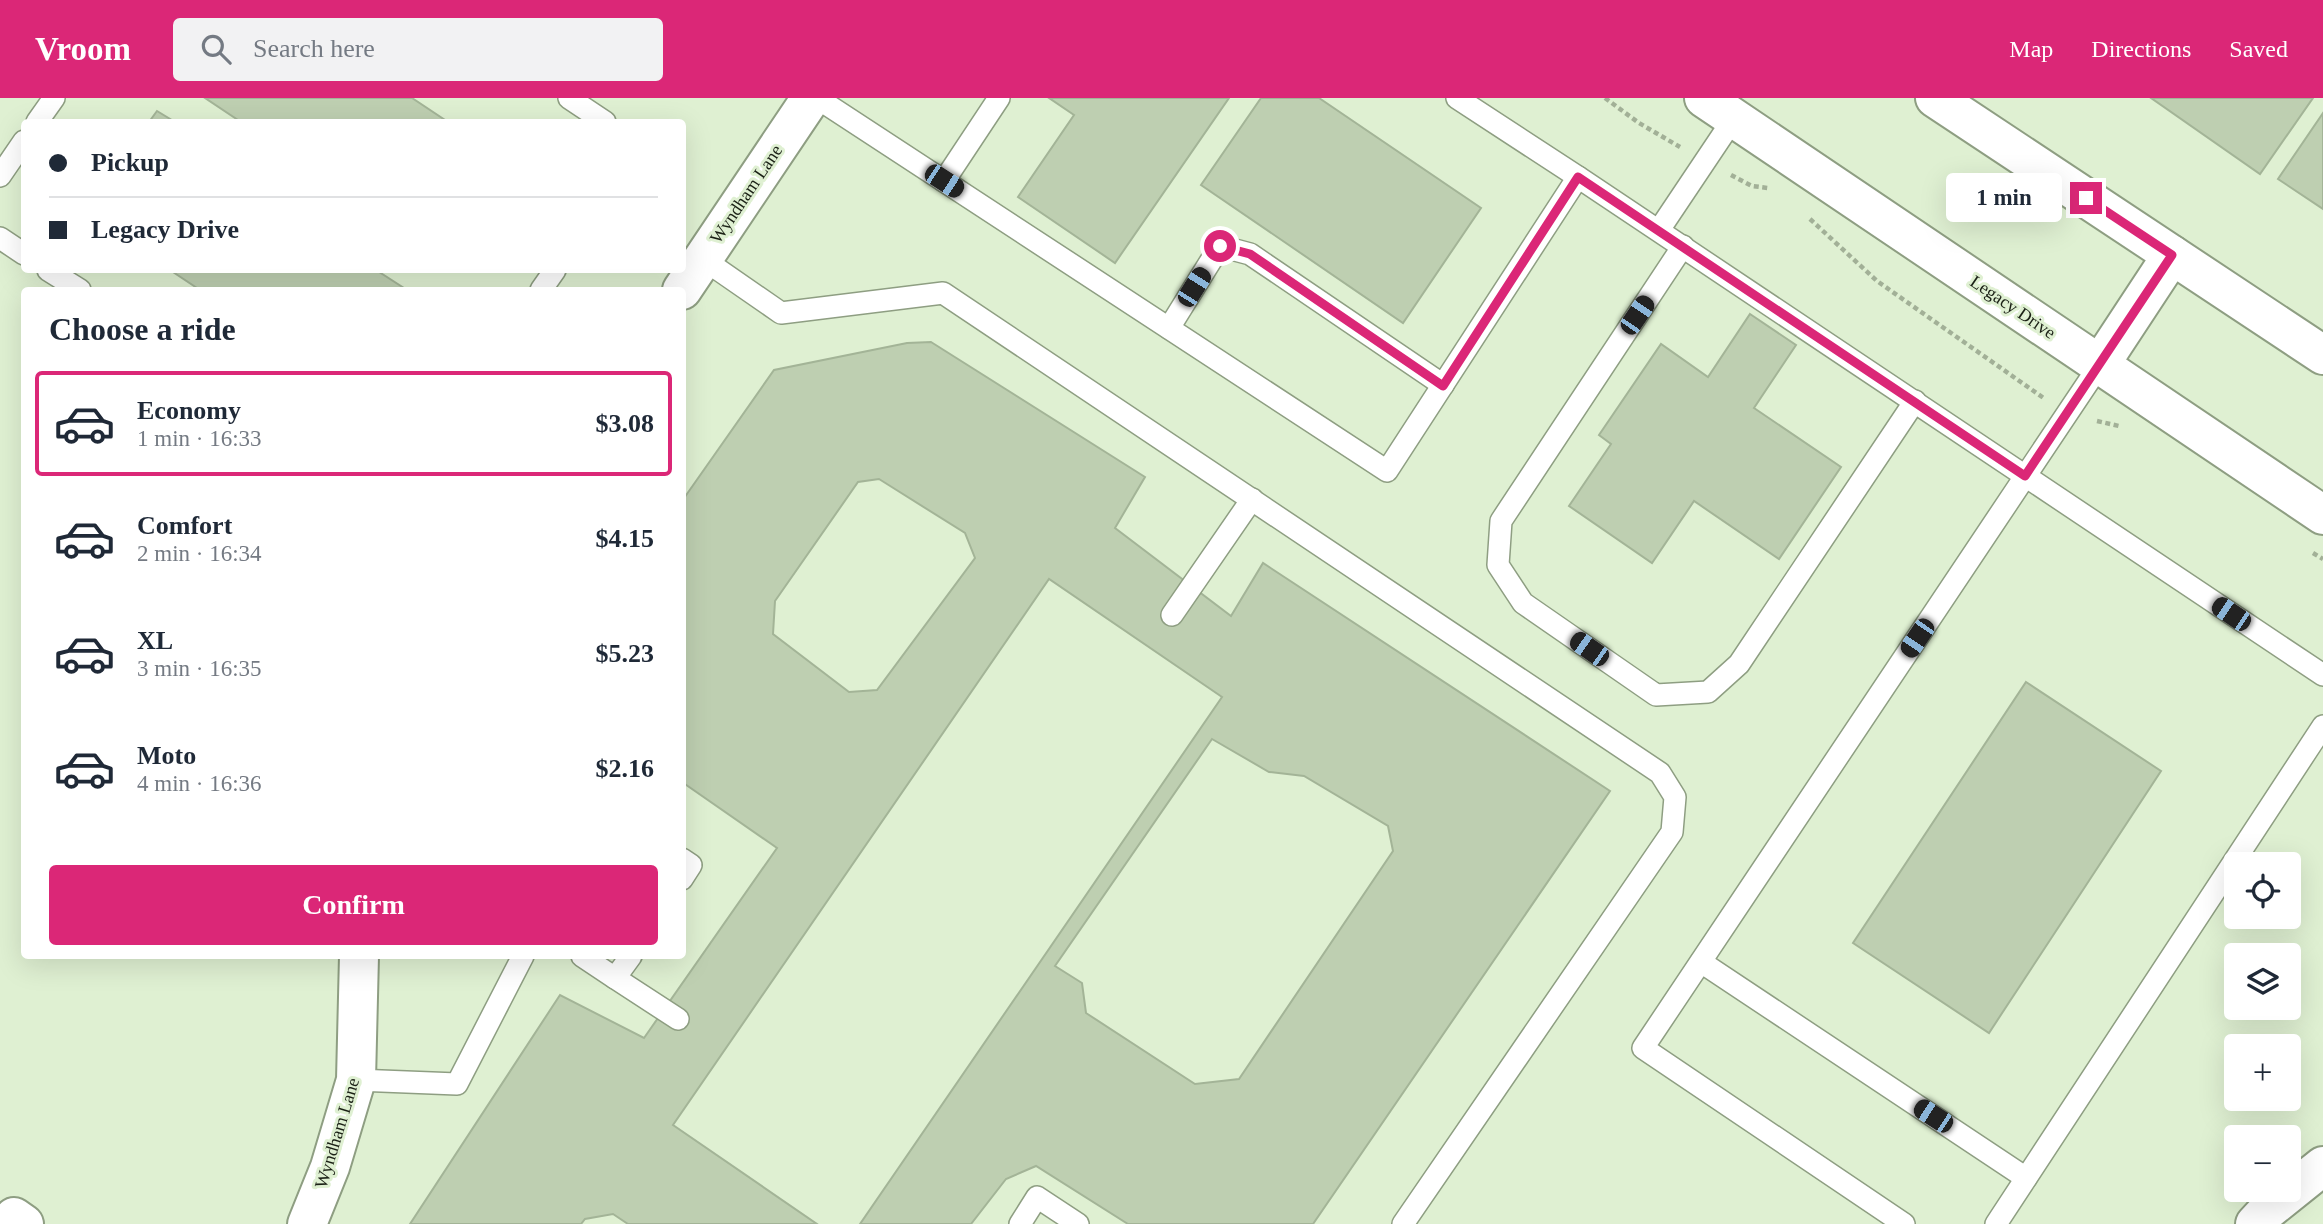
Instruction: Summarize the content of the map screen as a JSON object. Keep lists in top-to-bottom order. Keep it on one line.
{"streets":{"main road":["Wyndham Lane","Legacy Drive"]},"page":{"header":"Vroom","search":"Search here","nav":["Map","Directions","Saved"],"banner":["Pickup","Legacy Drive"],"bubble":"1 min","heading":"Choose a ride","list":[{"name":"Economy","note":"1 min · 16:33","value":"$3.08"},{"name":"Comfort","note":"2 min · 16:34","value":"$4.15"},{"name":"XL","note":"3 min · 16:35","value":"$5.23"},{"name":"Moto","note":"4 min · 16:36","value":"$2.16"}],"buttons":"Confirm","map_buttons":["+","−"]}}
